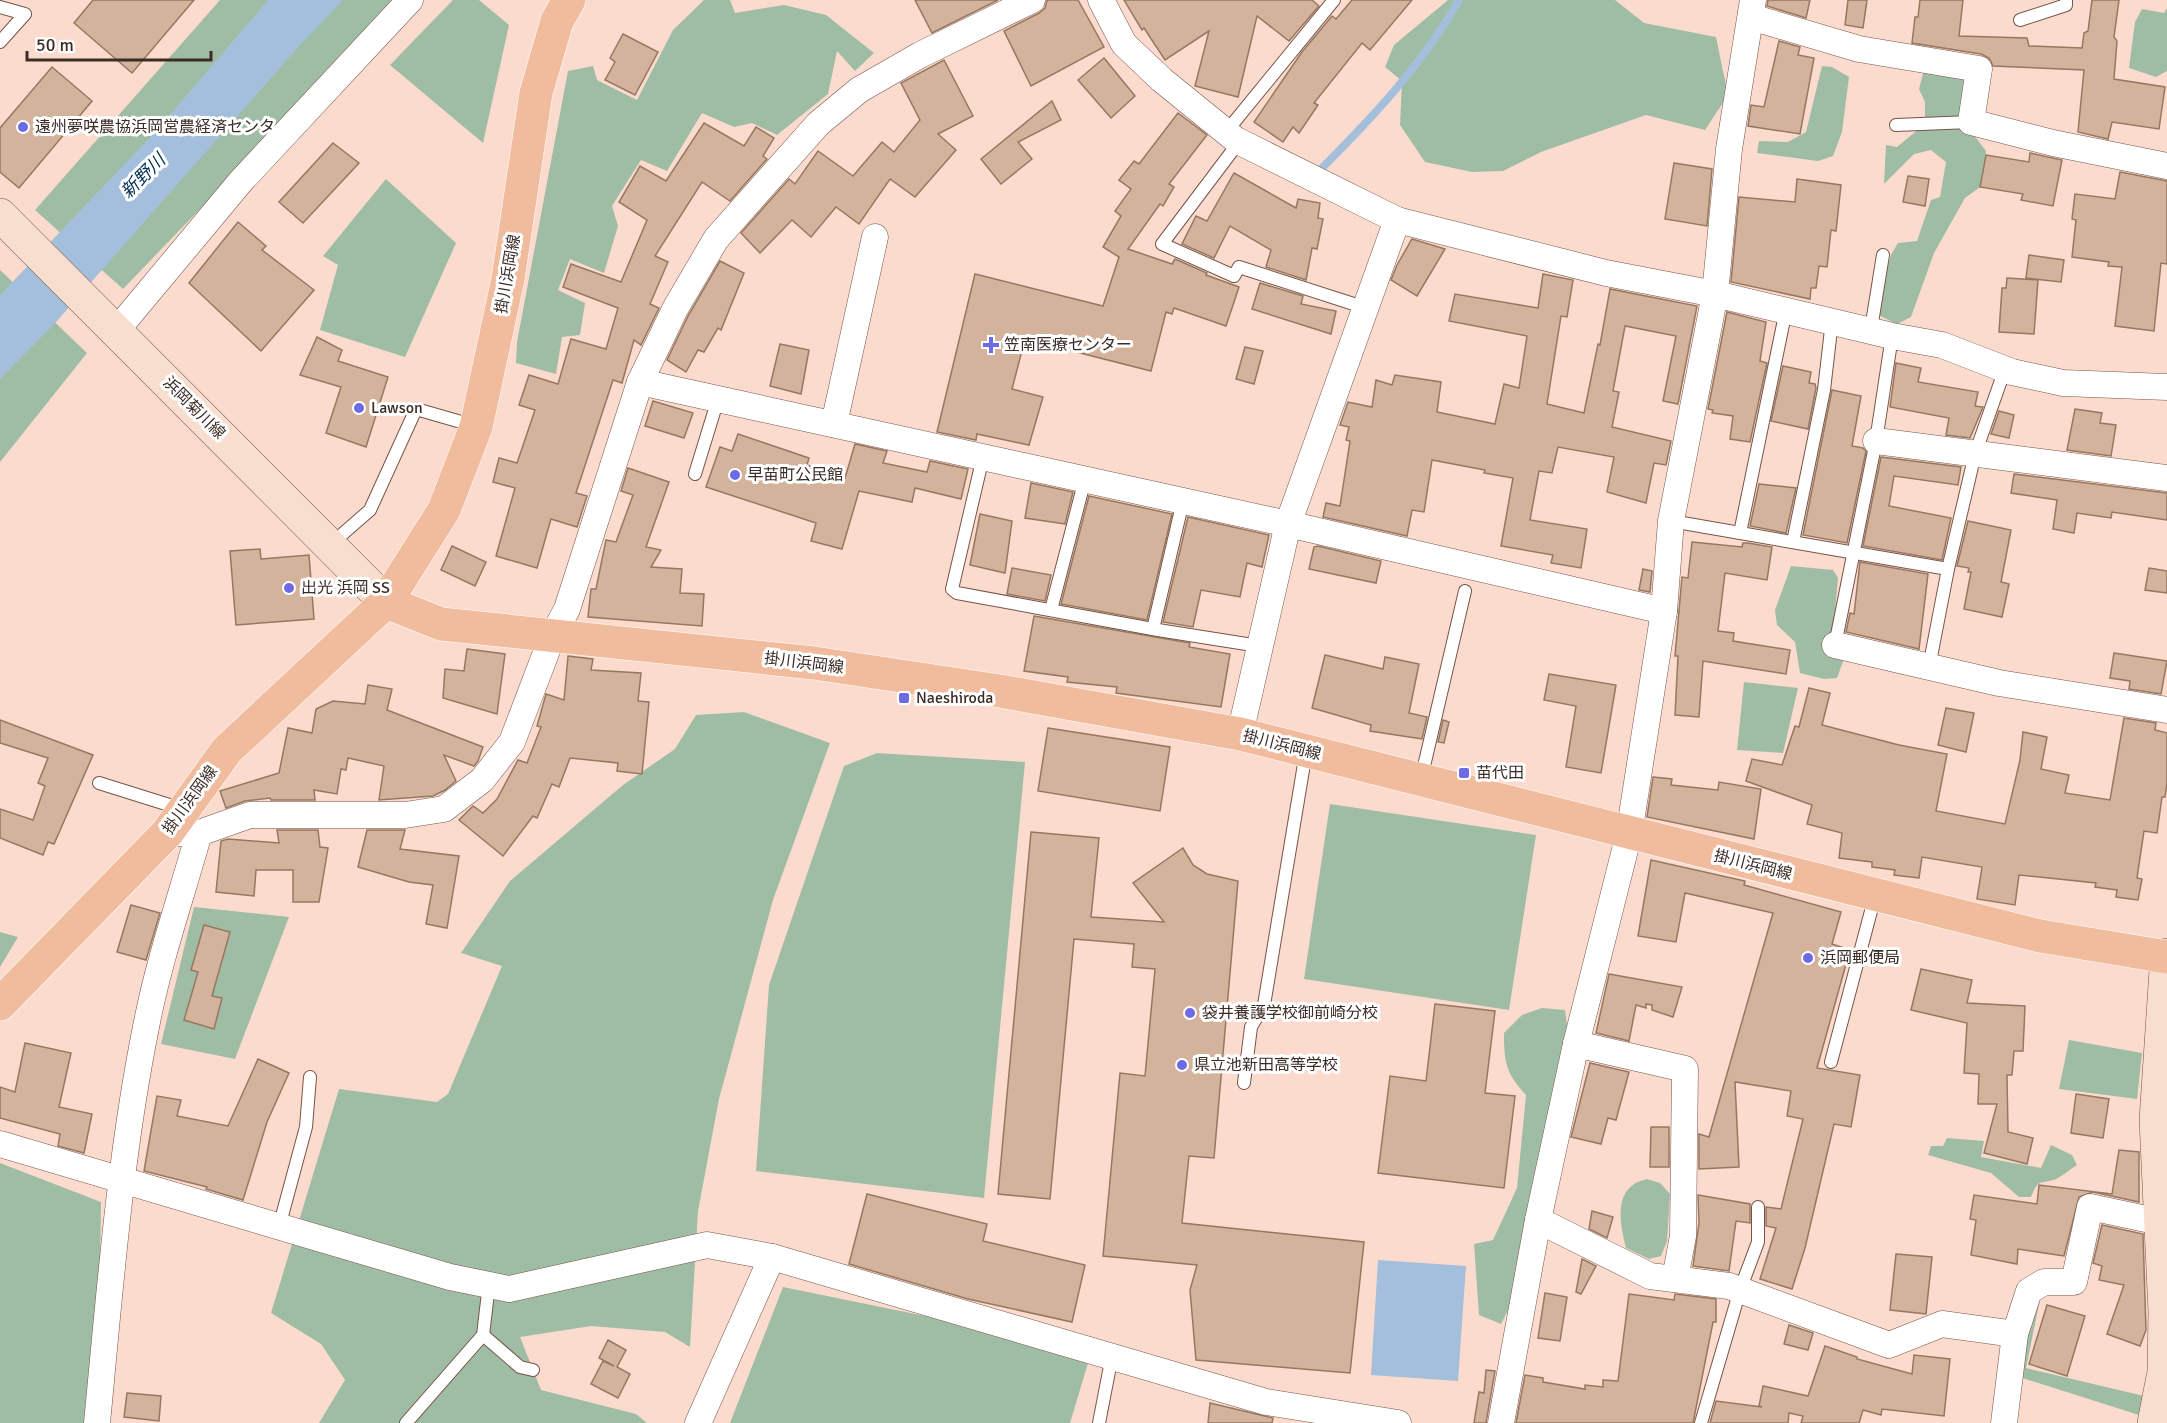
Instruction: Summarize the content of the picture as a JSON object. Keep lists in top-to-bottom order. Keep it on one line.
{"streets":{"main road":["掛川浜岡線","浜岡菊川線"]},"crossings":[["掛川浜岡線","浜岡菊川線"]],"water":["新野川"],"places":{"other":["遠州夢咲農協浜岡営農経済センタ","Lawson","早苗町公民館","出光 浜岡 SS","浜岡郵便局","袋井養護学校御前崎分校","県立池新田高等学校"],"health":["笠南医療センター"],"transit":["Naeshiroda","苗代田"]},"scale_bar":"50 m"}
